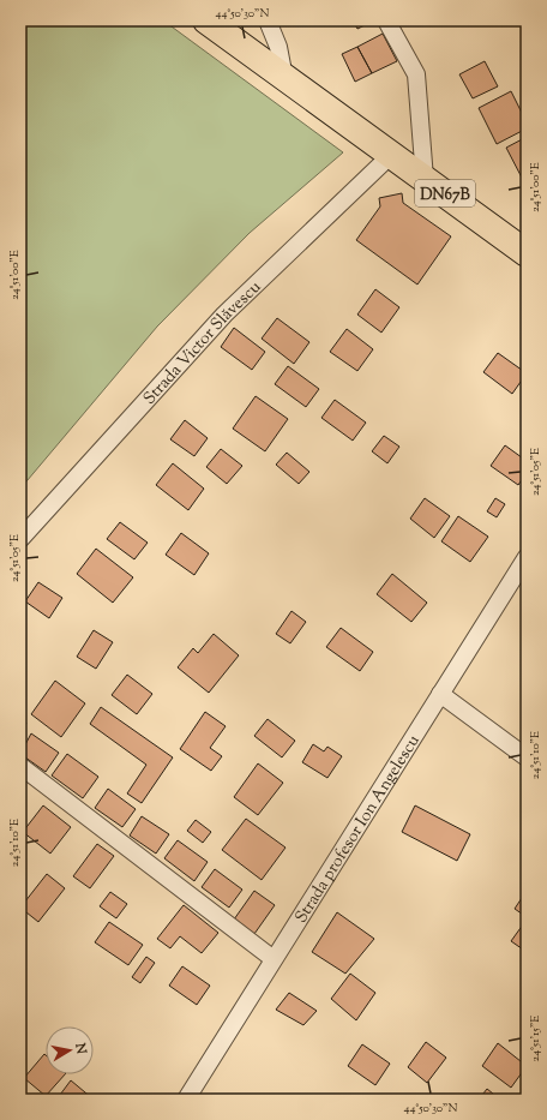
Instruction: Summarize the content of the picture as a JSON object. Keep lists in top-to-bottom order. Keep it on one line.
{"streets":{"main road":["DN67B"],"street":["Strada Victor Slăvescu","Strada profesor Ion Angelescu"]},"crossings":[["DN67B","Strada Victor Slăvescu"]],"north":"right","coordinates":["44°50'30\"N","24°51'00\"E","24°51'05\"E","24°51'10\"E","24°51'15\"E"]}
